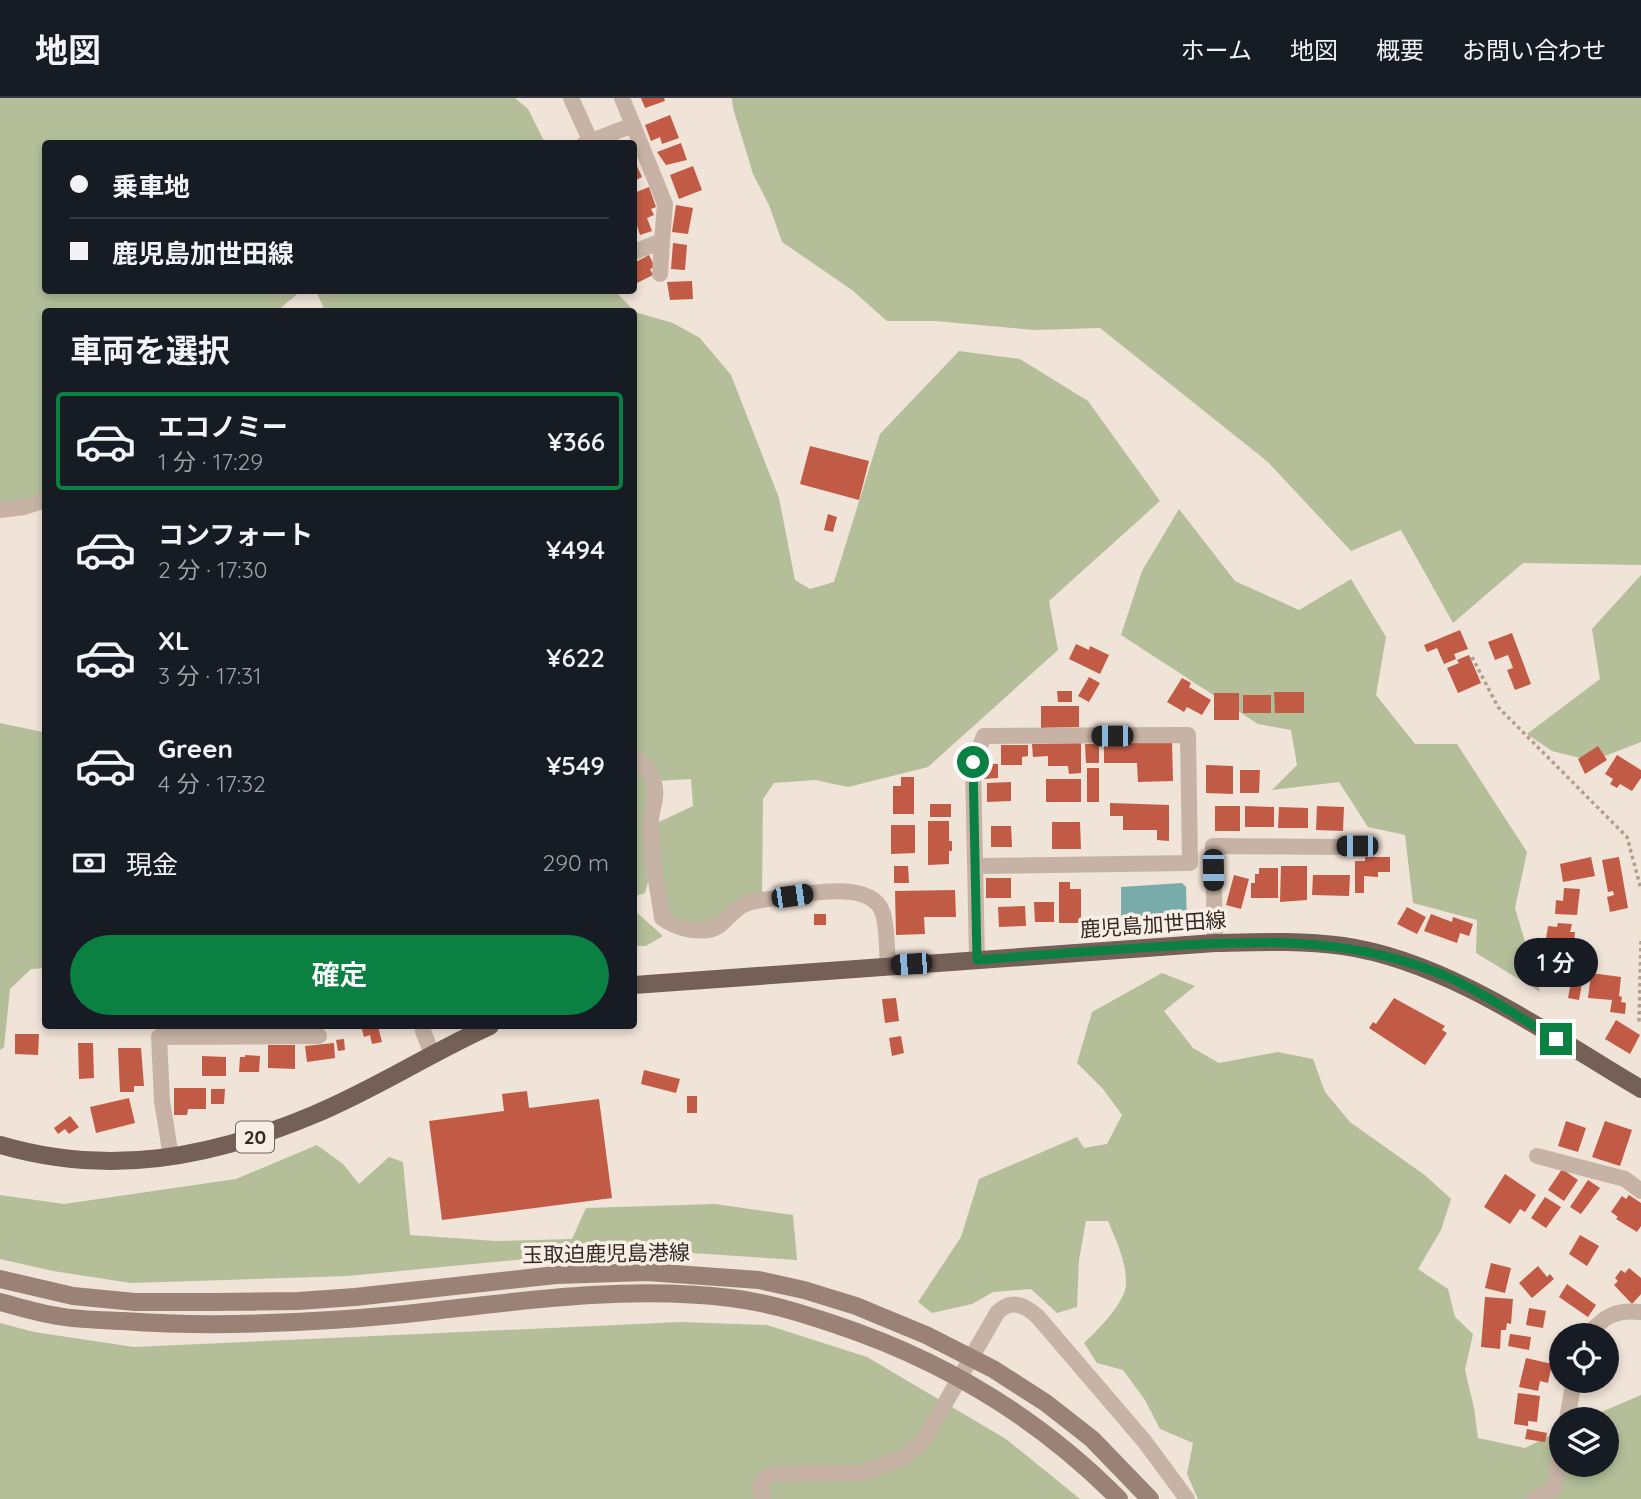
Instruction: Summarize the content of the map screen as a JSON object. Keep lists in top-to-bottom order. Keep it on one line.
{"streets":{"main road":["鹿児島加世田線","20","玉取迫鹿児島港線"]},"page":{"header":"地図","nav":["ホーム","地図","概要","お問い合わせ"],"banner":["乗車地","鹿児島加世田線"],"heading":"車両を選択","list":[{"name":"エコノミー","note":"1 分 · 17:29","value":"¥366"},{"name":"コンフォート","note":"2 分 · 17:30","value":"¥494"},{"name":"XL","note":"3 分 · 17:31","value":"¥622"},{"name":"Green","note":"4 分 · 17:32","value":"¥549"}],"pay":["現金","290 m"],"buttons":"確定","bubble":"1 分"}}
